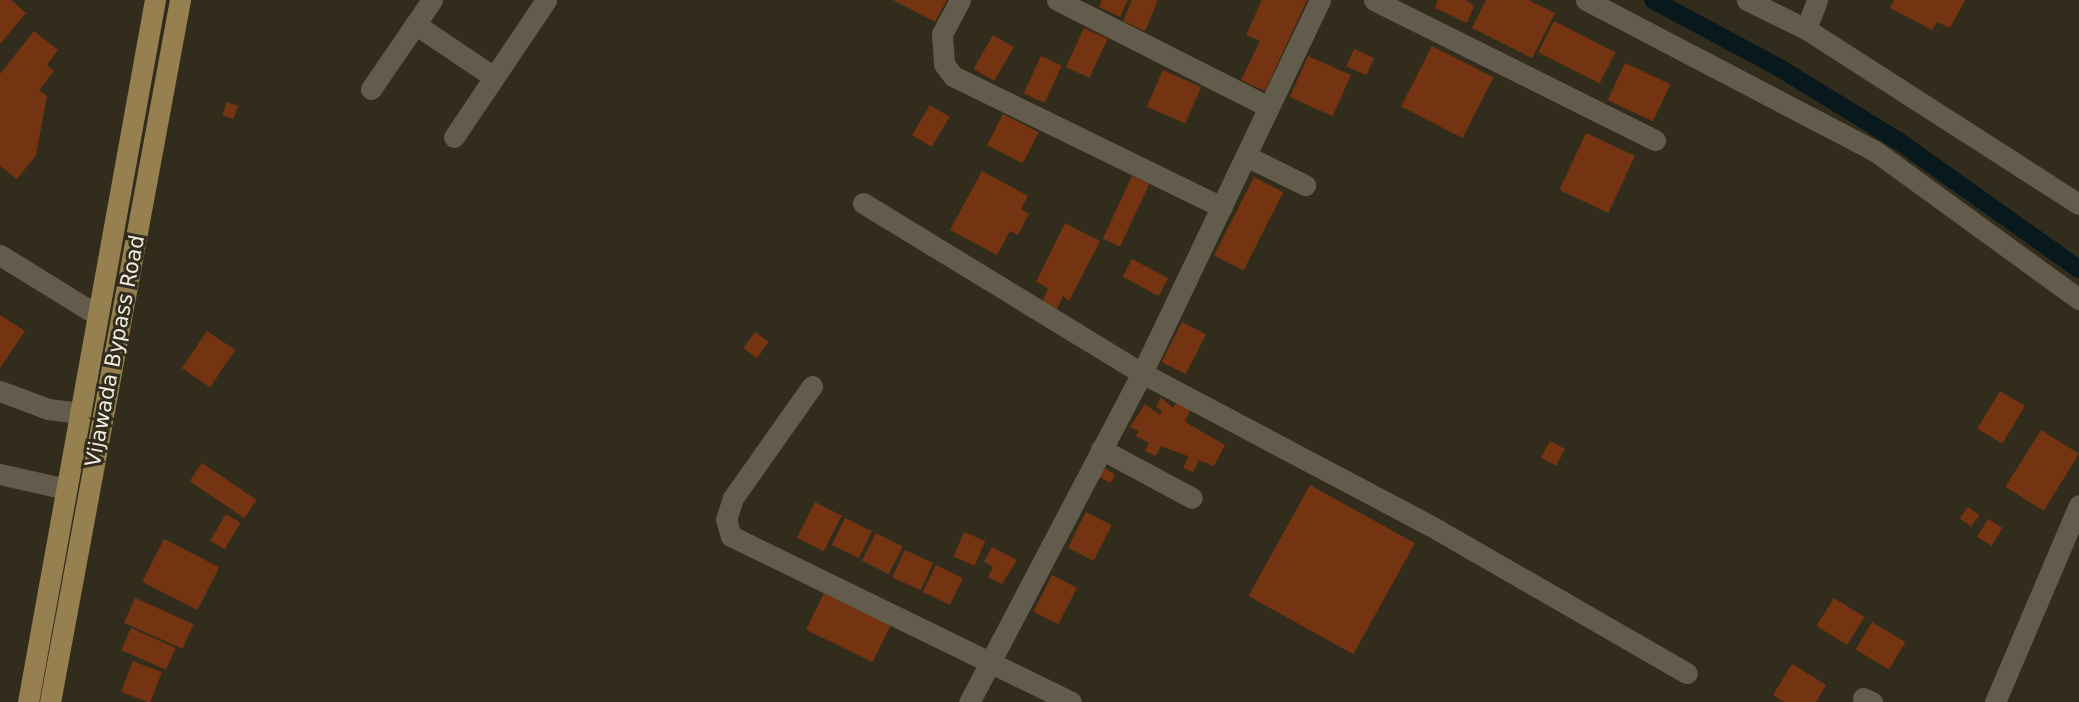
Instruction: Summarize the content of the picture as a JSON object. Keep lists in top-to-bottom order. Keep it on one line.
{"streets":{"main road":["Vijawada Bypass Road"]}}
